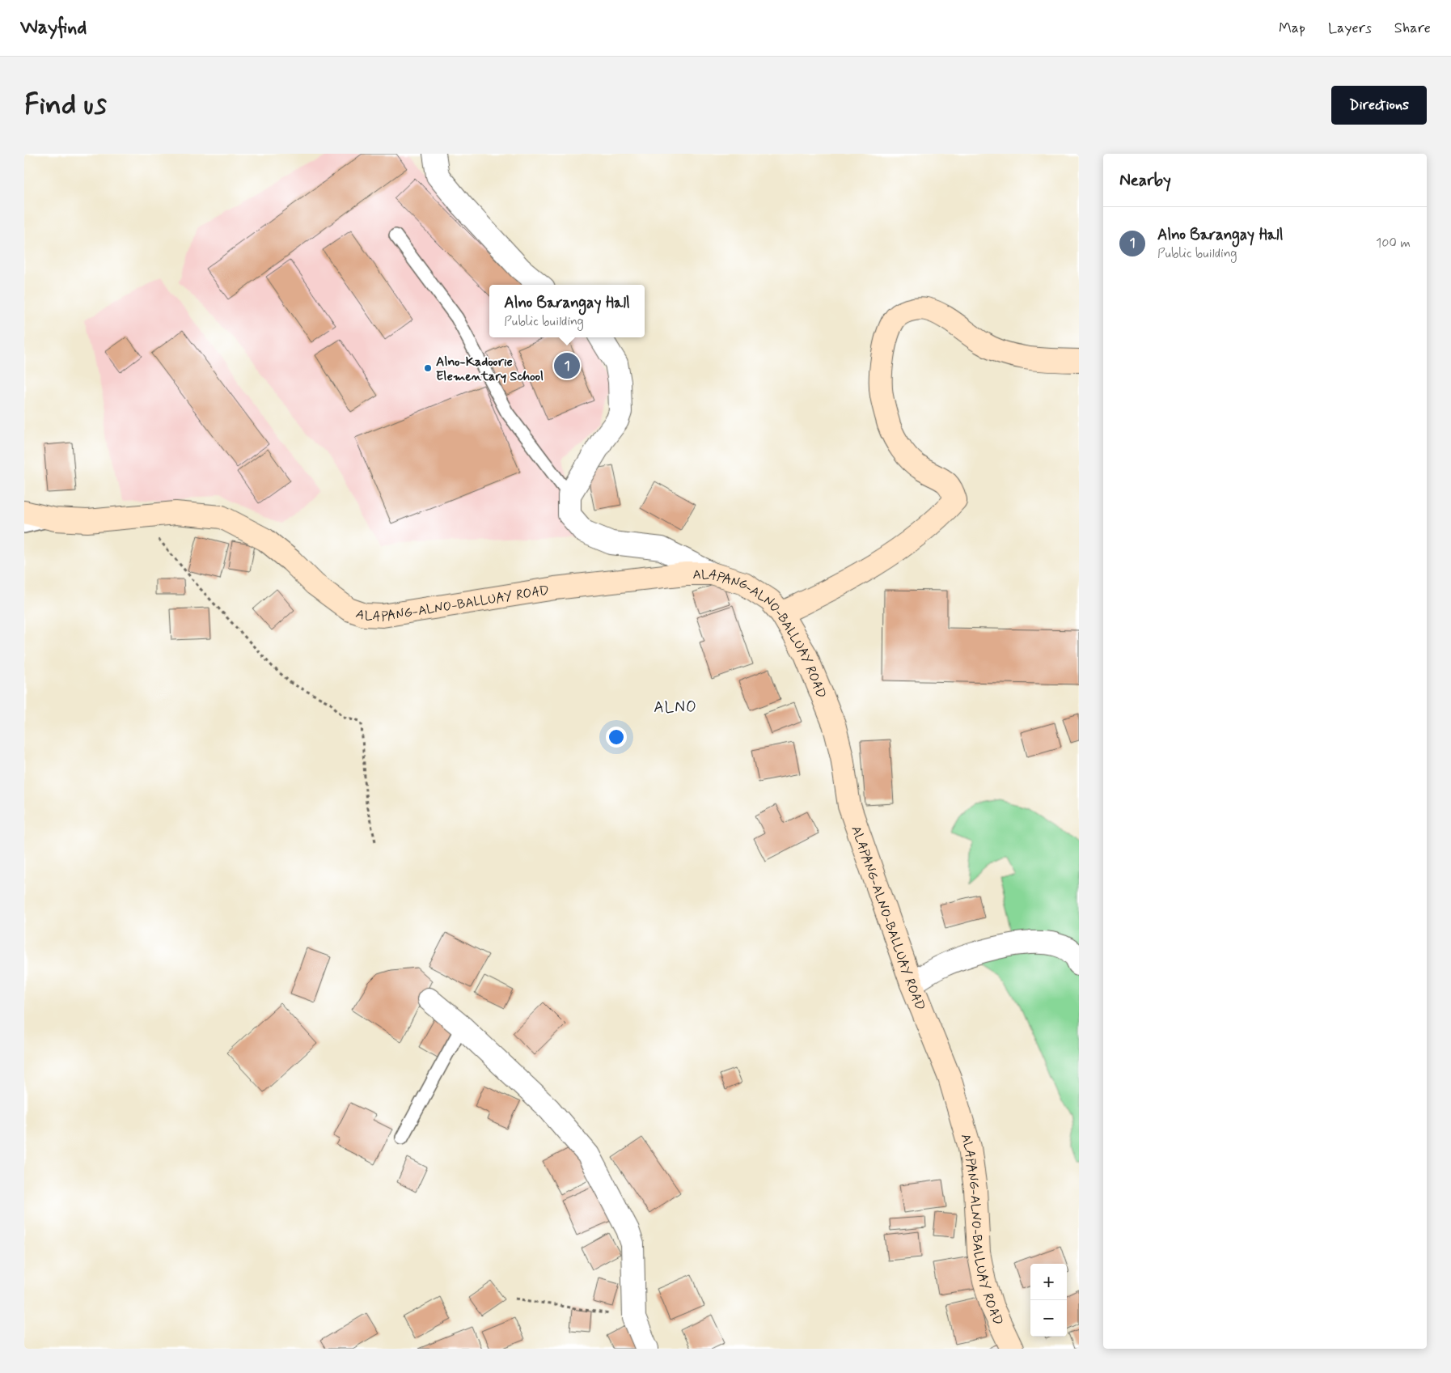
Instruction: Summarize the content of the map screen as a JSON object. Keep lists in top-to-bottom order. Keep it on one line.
{"streets":{"main road":["ALAPANG-ALNO-BALLUAY ROAD"]},"districts":["ALNO"],"places":["Alno-Kadoorie Elementary School"],"page":{"header":"Wayfind","nav":["Map","Layers","Share"],"buttons":"Directions","title":"Find us","heading":"Nearby","list":[{"mark":"1","name":"Alno Barangay Hall","note":"Public building","value":"100 m"}],"popup":["Alno Barangay Hall","Public building"],"pins":"1","map_buttons":["+","−"]}}
